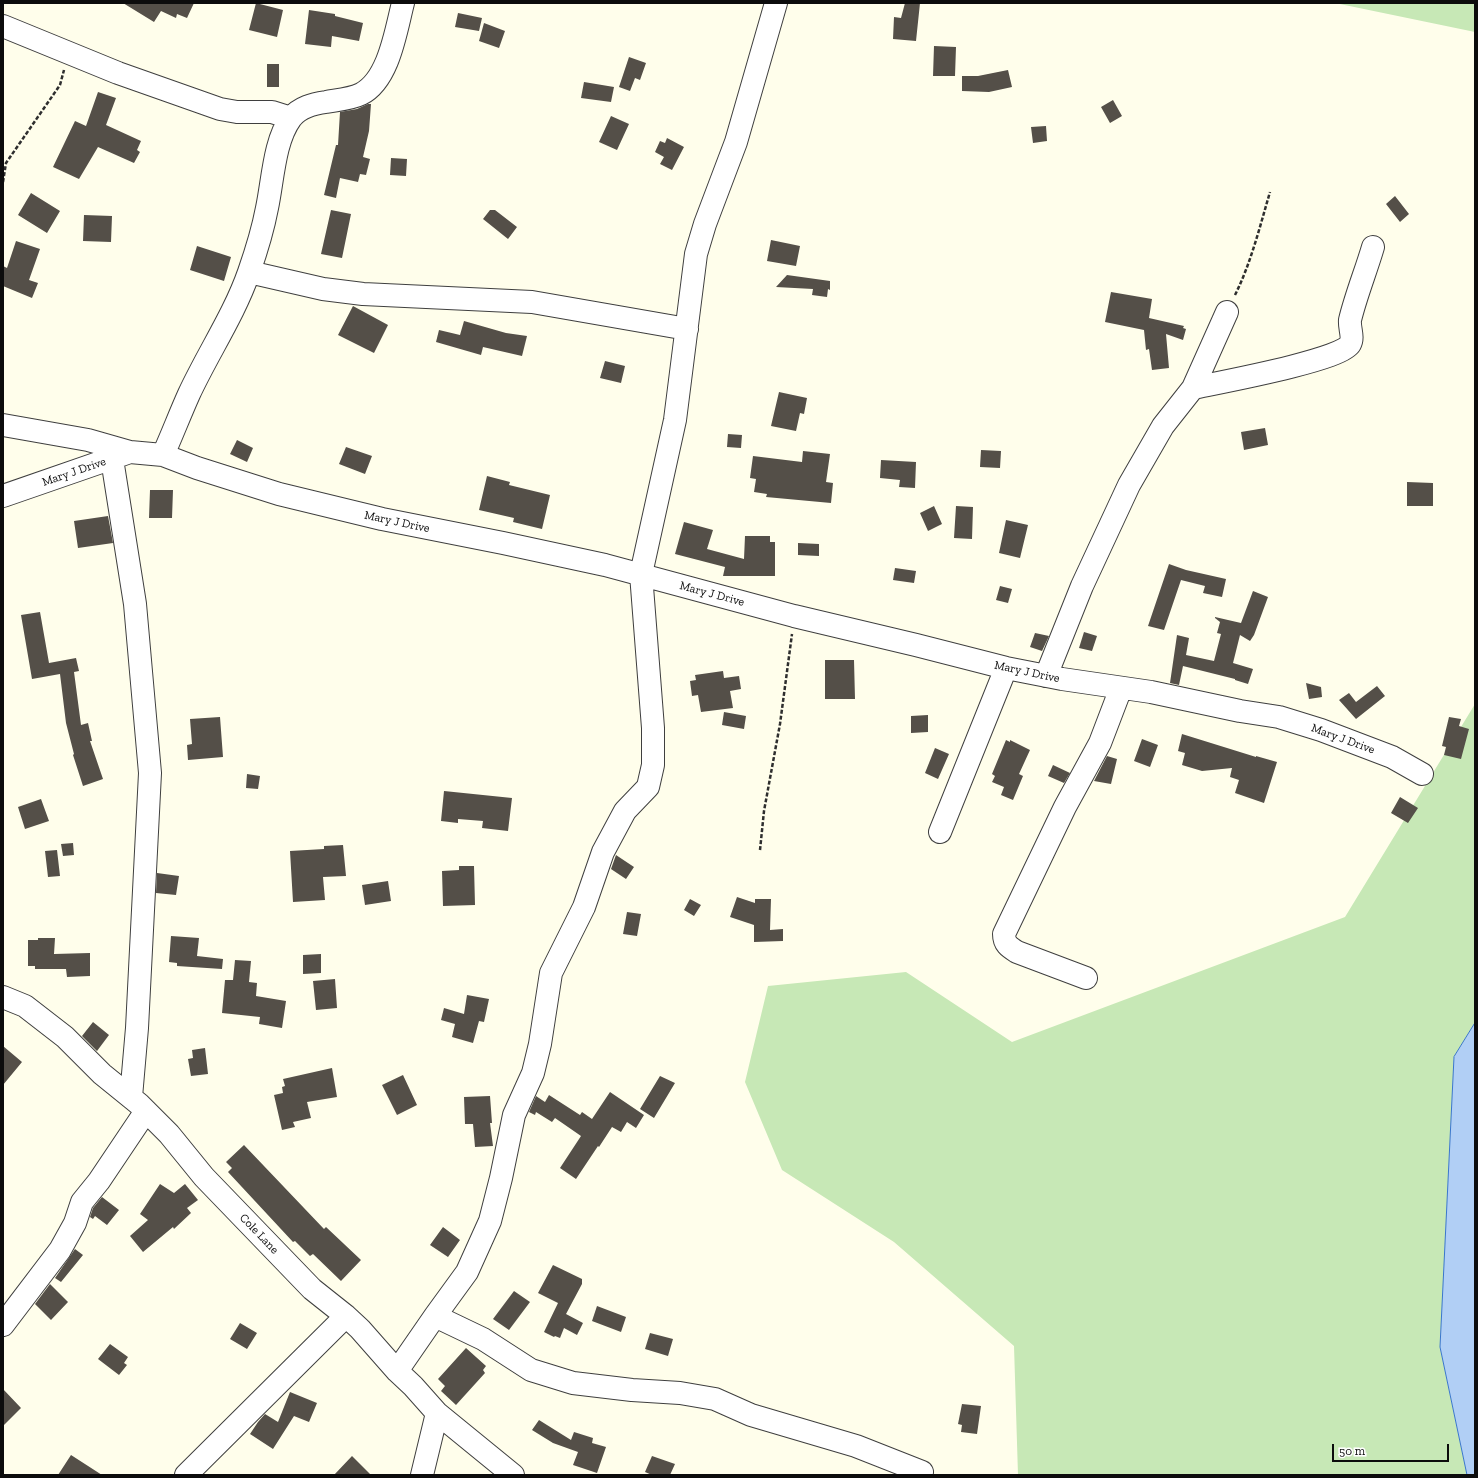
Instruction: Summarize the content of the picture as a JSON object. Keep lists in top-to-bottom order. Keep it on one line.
{"streets":{"street":["Mary J Drive","Cole Lane"]},"scale_bar":"50 m"}
